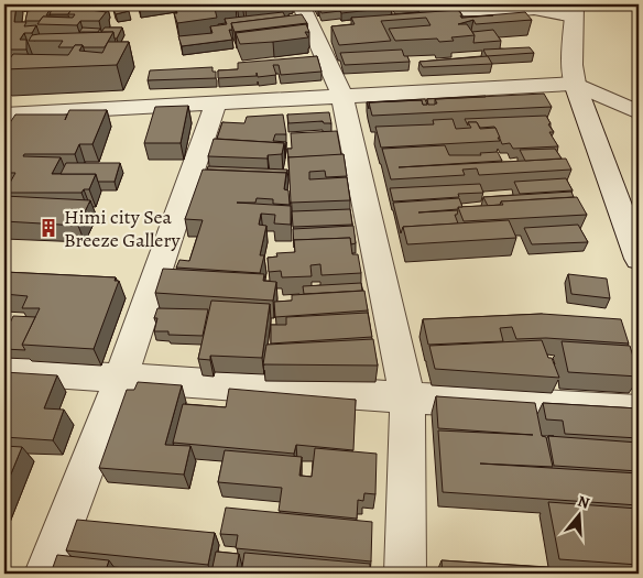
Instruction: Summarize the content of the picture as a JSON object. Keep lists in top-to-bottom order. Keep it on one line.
{"places":{"building":["Himi city Sea Breeze Gallery"]},"north":"top"}
